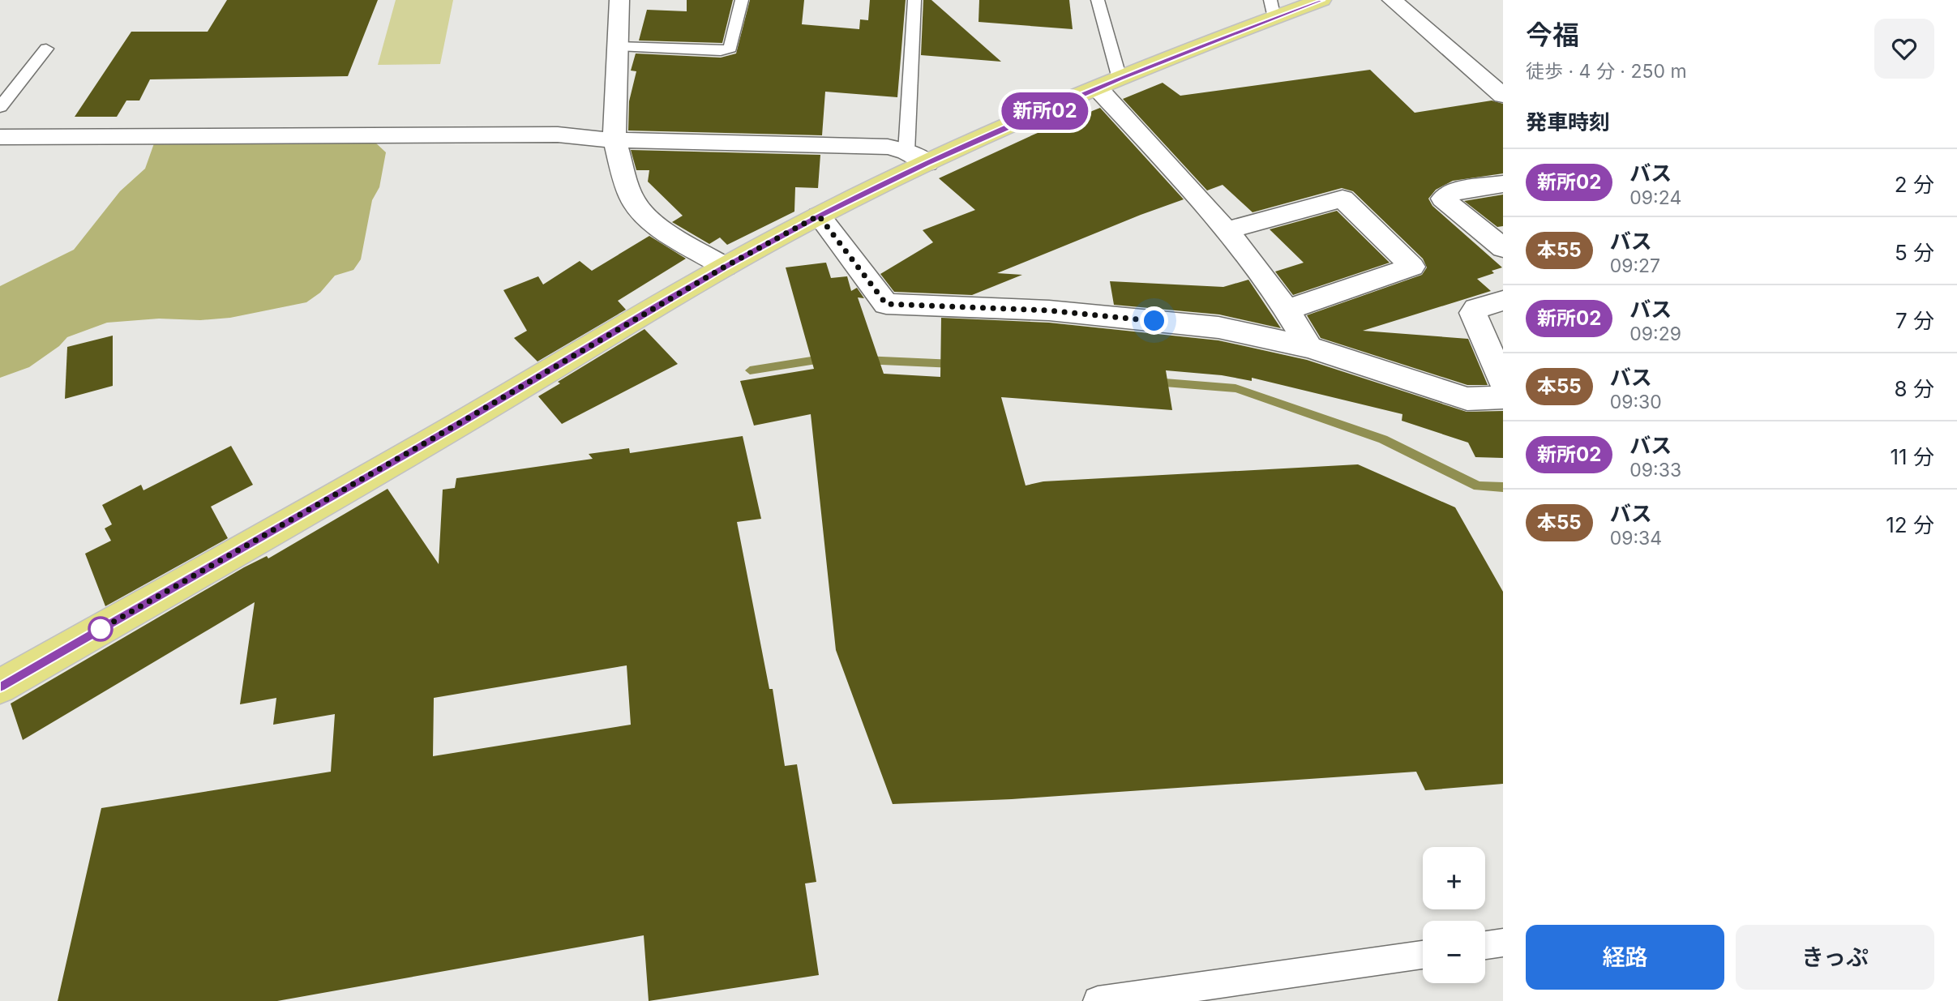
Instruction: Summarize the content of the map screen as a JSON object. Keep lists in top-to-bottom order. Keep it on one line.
{"lines":["bus line 新所02"],"page":{"on_map":"新所02","heading":[["今福","徒歩 · 4 分 · 250 m"],"発車時刻"],"list":[{"mark":"新所02","name":"バス","note":"09:24","value":"2 分"},{"mark":"本55","name":"バス","note":"09:27","value":"5 分"},{"mark":"新所02","name":"バス","note":"09:29","value":"7 分"},{"mark":"本55","name":"バス","note":"09:30","value":"8 分"},{"mark":"新所02","name":"バス","note":"09:33","value":"11 分"},{"mark":"本55","name":"バス","note":"09:34","value":"12 分"}],"map_buttons":["+","−"],"buttons":["経路","きっぷ"]}}
